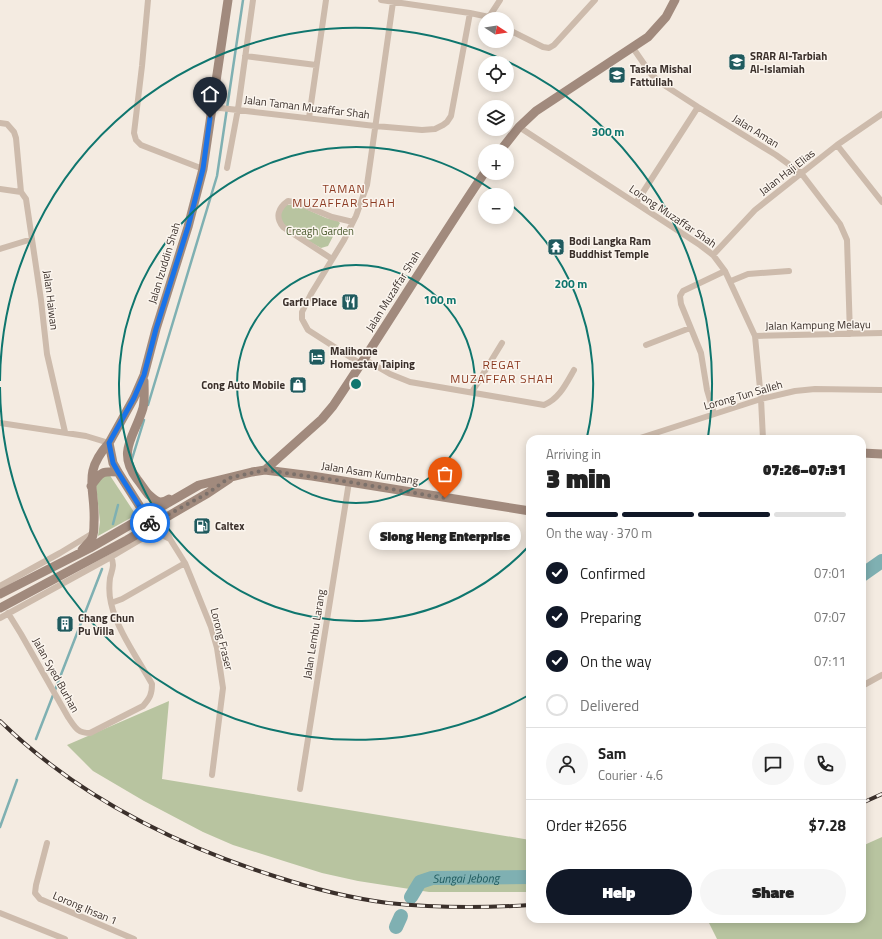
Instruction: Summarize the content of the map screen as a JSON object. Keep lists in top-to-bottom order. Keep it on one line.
{"streets":{"main road":["Jalan Izuddin Shah","Jalan Muzaffar Shah","Jalan Asam Kumbang"],"street":["Jalan Taman Muzaffar Shah","Jalan Aman","Jalan Haji Elias","Lorong Muzaffar Shah","Jalan Haiwan","Jalan Kampung Melayu","Lorong Tun Salleh","Jalan Lembu Larang","Lorong Fraser","Jalan Syed Burhan","Lorong Ihsan 1"]},"crossings":[["Jalan Taman Muzaffar Shah","Jalan Izuddin Shah"],["Jalan Taman Muzaffar Shah","Jalan Muzaffar Shah"],["Jalan Aman","Jalan Haji Elias"],["Jalan Aman","Jalan Kampung Melayu"],["Jalan Haji Elias","Lorong Muzaffar Shah"],["Lorong Muzaffar Shah","Jalan Kampung Melayu"],["Lorong Muzaffar Shah","Lorong Tun Salleh"],["Jalan Muzaffar Shah","Jalan Asam Kumbang"],["Jalan Asam Kumbang","Jalan Lembu Larang"],["Jalan Asam Kumbang","Lorong Fraser"],["Jalan Asam Kumbang","Jalan Syed Burhan"]],"districts":["TAMAN MUZAFFAR SHAH","REGAT MUZAFFAR SHAH"],"water":["Sungai Jebong"],"parks":["Creagh Garden"],"places":{"school or university":["SRAR Al-Tarbiah Al-Islamiah","Taska Mishal Fattullah"],"temple":["Bodi Langka Ram Buddhist Temple"],"restaurant":["Garfu Place"],"hotel":["Malihome Homestay Taiping"],"shop":["Cong Auto Mobile"],"other":["Siong Heng Enterprise"],"fuel station":["Caltex"],"building":["Chang Chun Pu Villa"]},"north":"right","page":{"map_buttons":["+","−"],"heading":["3 min","Arriving in","07:26–07:31"],"panel":["Sam","Courier · 4.6","Order #2656","$7.28"],"bar":"On the way · 370 m","bubble":"Siong Heng Enterprise","list":[["Confirmed","07:01"],["Preparing","07:07"],["On the way","07:11"],"Delivered"],"buttons":["Help","Share"]},"rings":["300 m","200 m","100 m"]}
